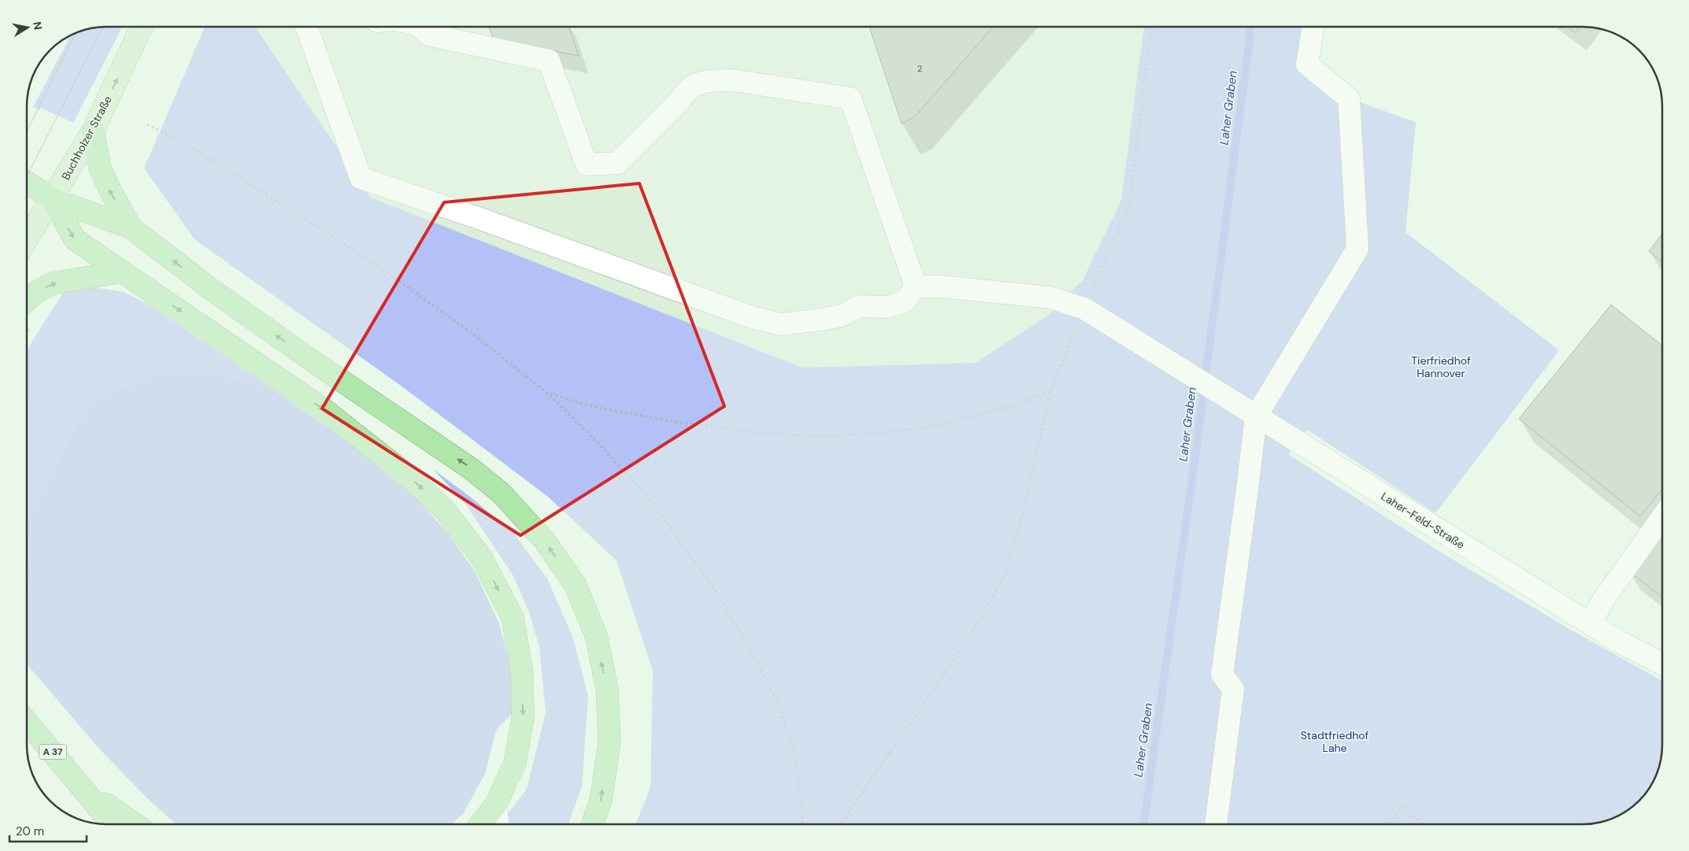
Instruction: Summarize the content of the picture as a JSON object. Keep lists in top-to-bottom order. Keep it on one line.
{"streets":{"highway":["A 37"],"main road":["Buchholzer Straße"],"street":["Laher-Feld-Straße"]},"one_way":["Buchholzer Straße"],"water":["Laher Graben"],"parks":["Tierfriedhof Hannover","Stadtfriedhof Lahe"],"house_numbers":["2"],"scale_bar":"20 m","north":"right"}
